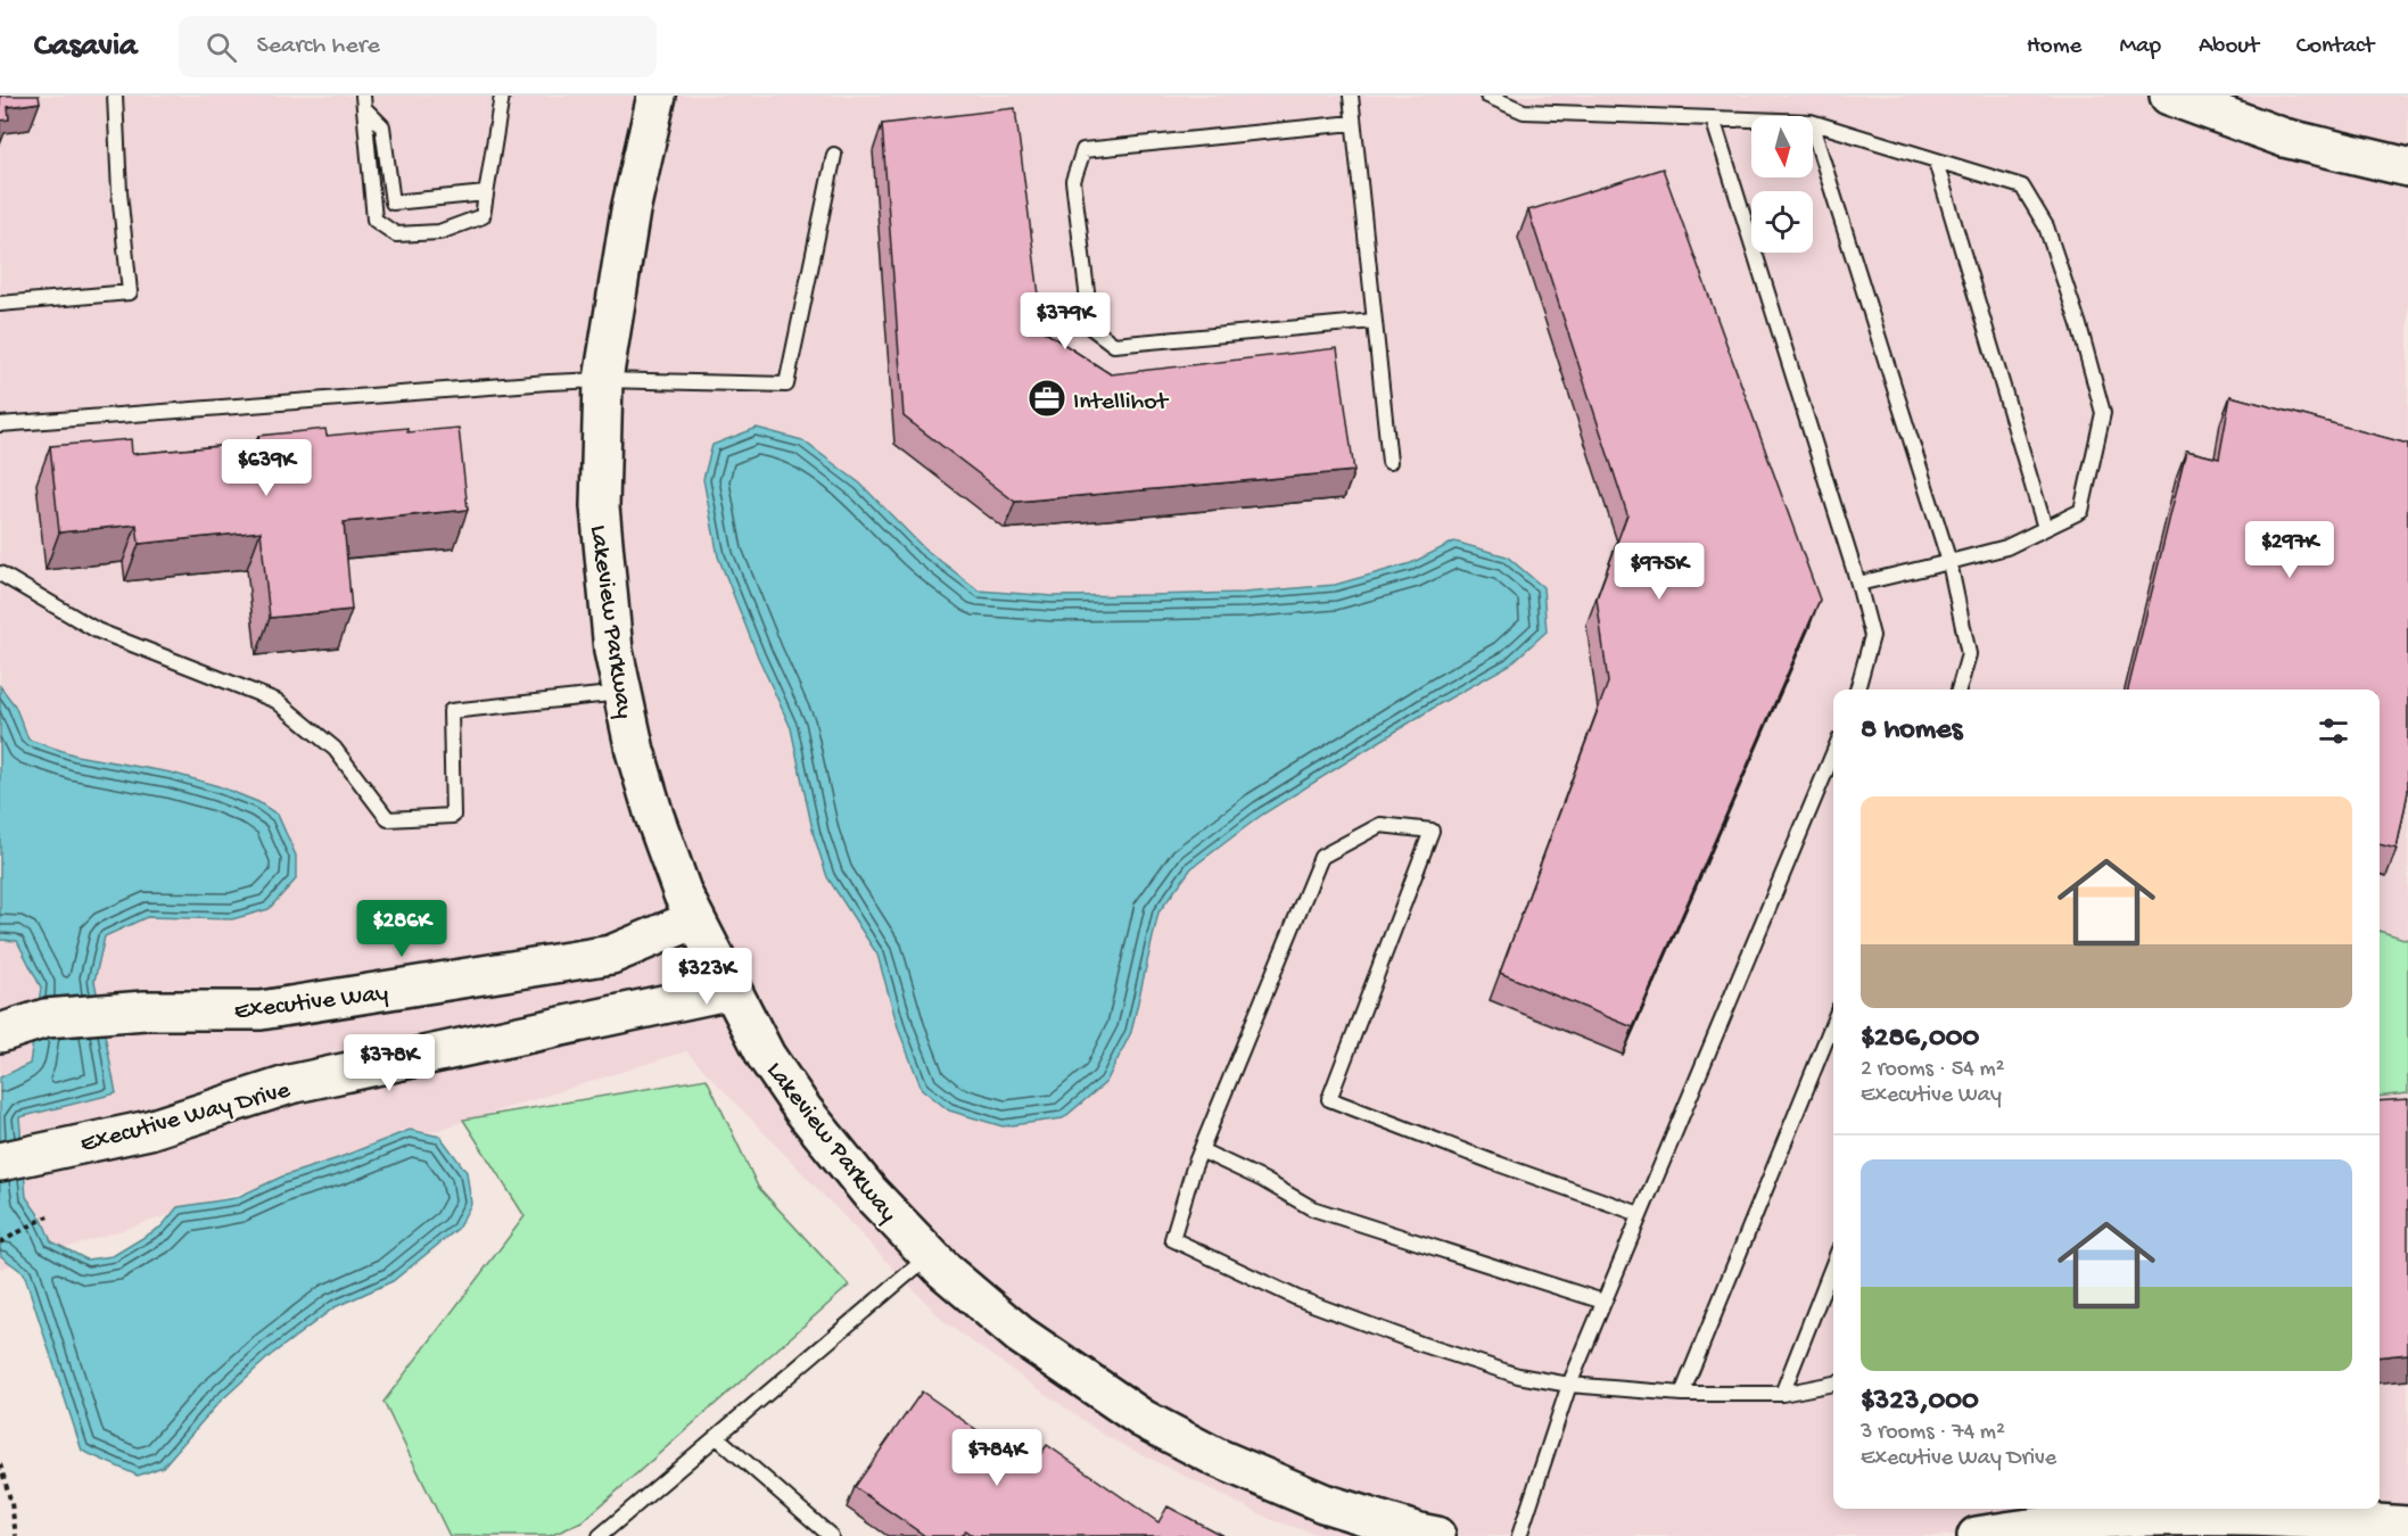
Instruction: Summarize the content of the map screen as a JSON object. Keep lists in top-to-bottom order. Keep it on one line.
{"streets":{"street":["Lakeview Parkway","Executive Way","Executive Way Drive"]},"crossings":[["Lakeview Parkway","Executive Way"],["Lakeview Parkway","Executive Way Drive"]],"places":{"office":["Intellihot"]},"north":"bottom","page":{"header":"Casavia","search":"Search here","nav":["Home","Map","About","Contact"],"price":["$379K","$639K","$297K","$975K","$286K","$323K","$378K","$784K"],"heading":"8 homes","list":[{"name":"$286,000","note":"2 rooms · 54 m² · Executive Way"},{"name":"$323,000","note":"3 rooms · 74 m² · Executive Way Drive"}]}}
